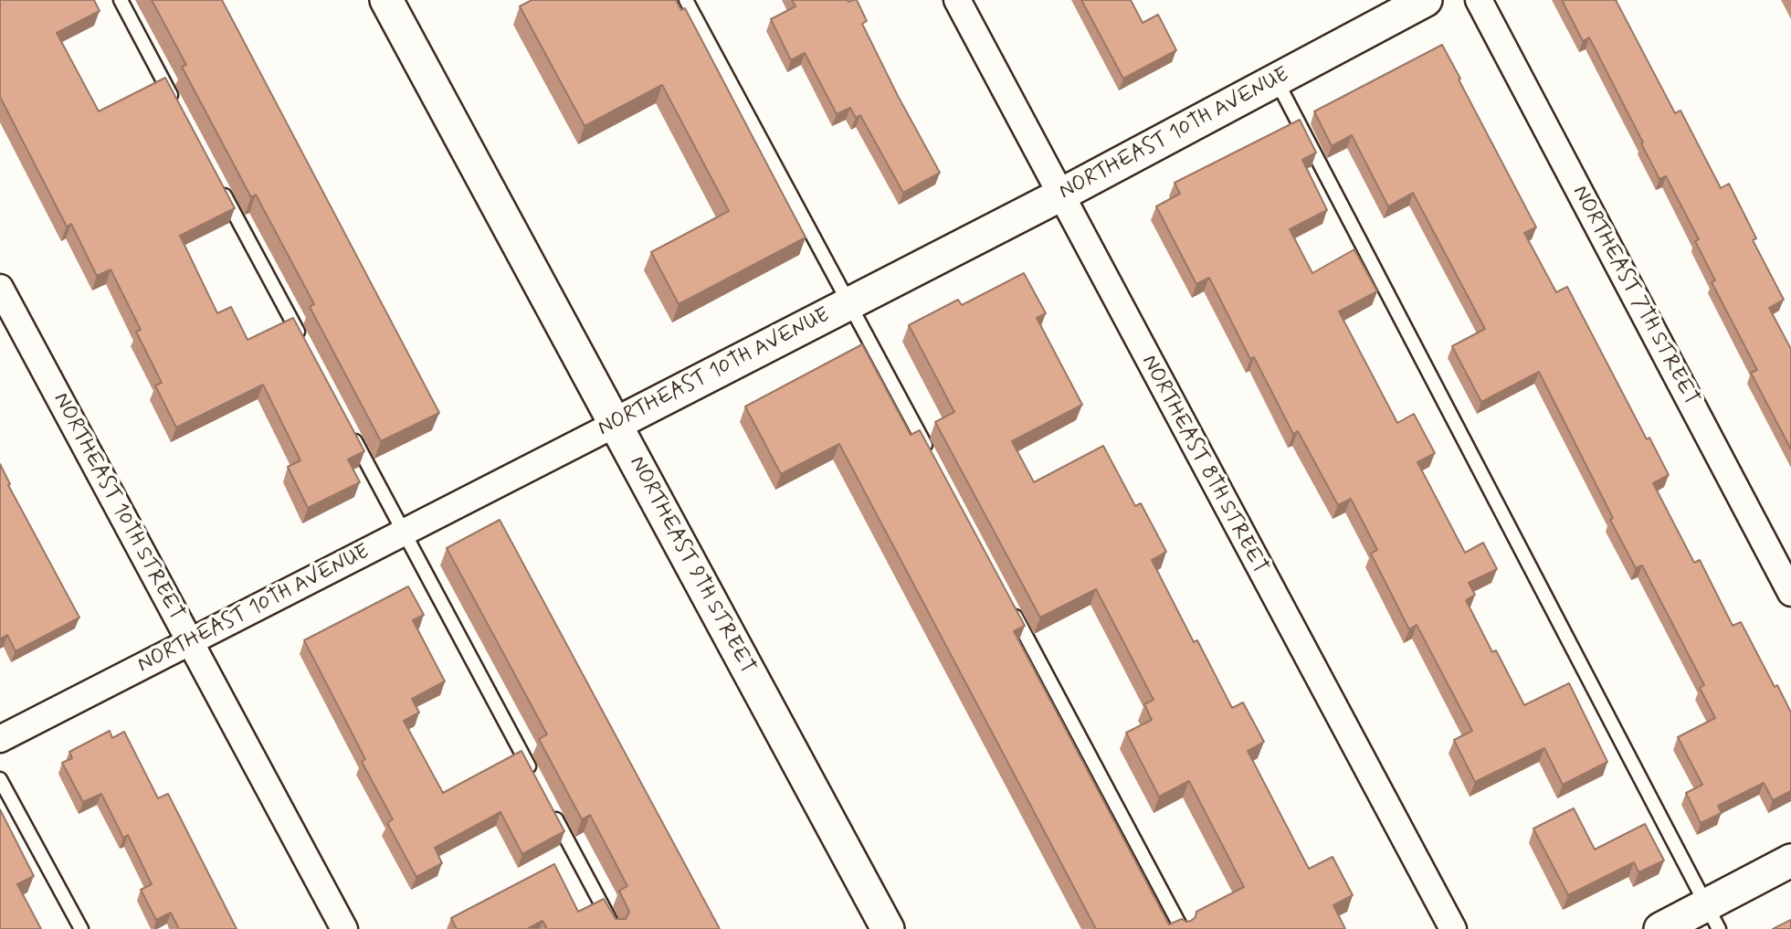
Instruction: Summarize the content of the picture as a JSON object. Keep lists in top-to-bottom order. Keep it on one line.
{"streets":{"street":["NORTHEAST 10TH AVENUE","NORTHEAST 7TH STREET","NORTHEAST 8TH STREET","NORTHEAST 10TH STREET","NORTHEAST 9TH STREET"]},"crossings":[["NORTHEAST 10TH AVENUE","NORTHEAST 8TH STREET"],["NORTHEAST 10TH AVENUE","NORTHEAST 10TH STREET"],["NORTHEAST 10TH AVENUE","NORTHEAST 9TH STREET"]]}
